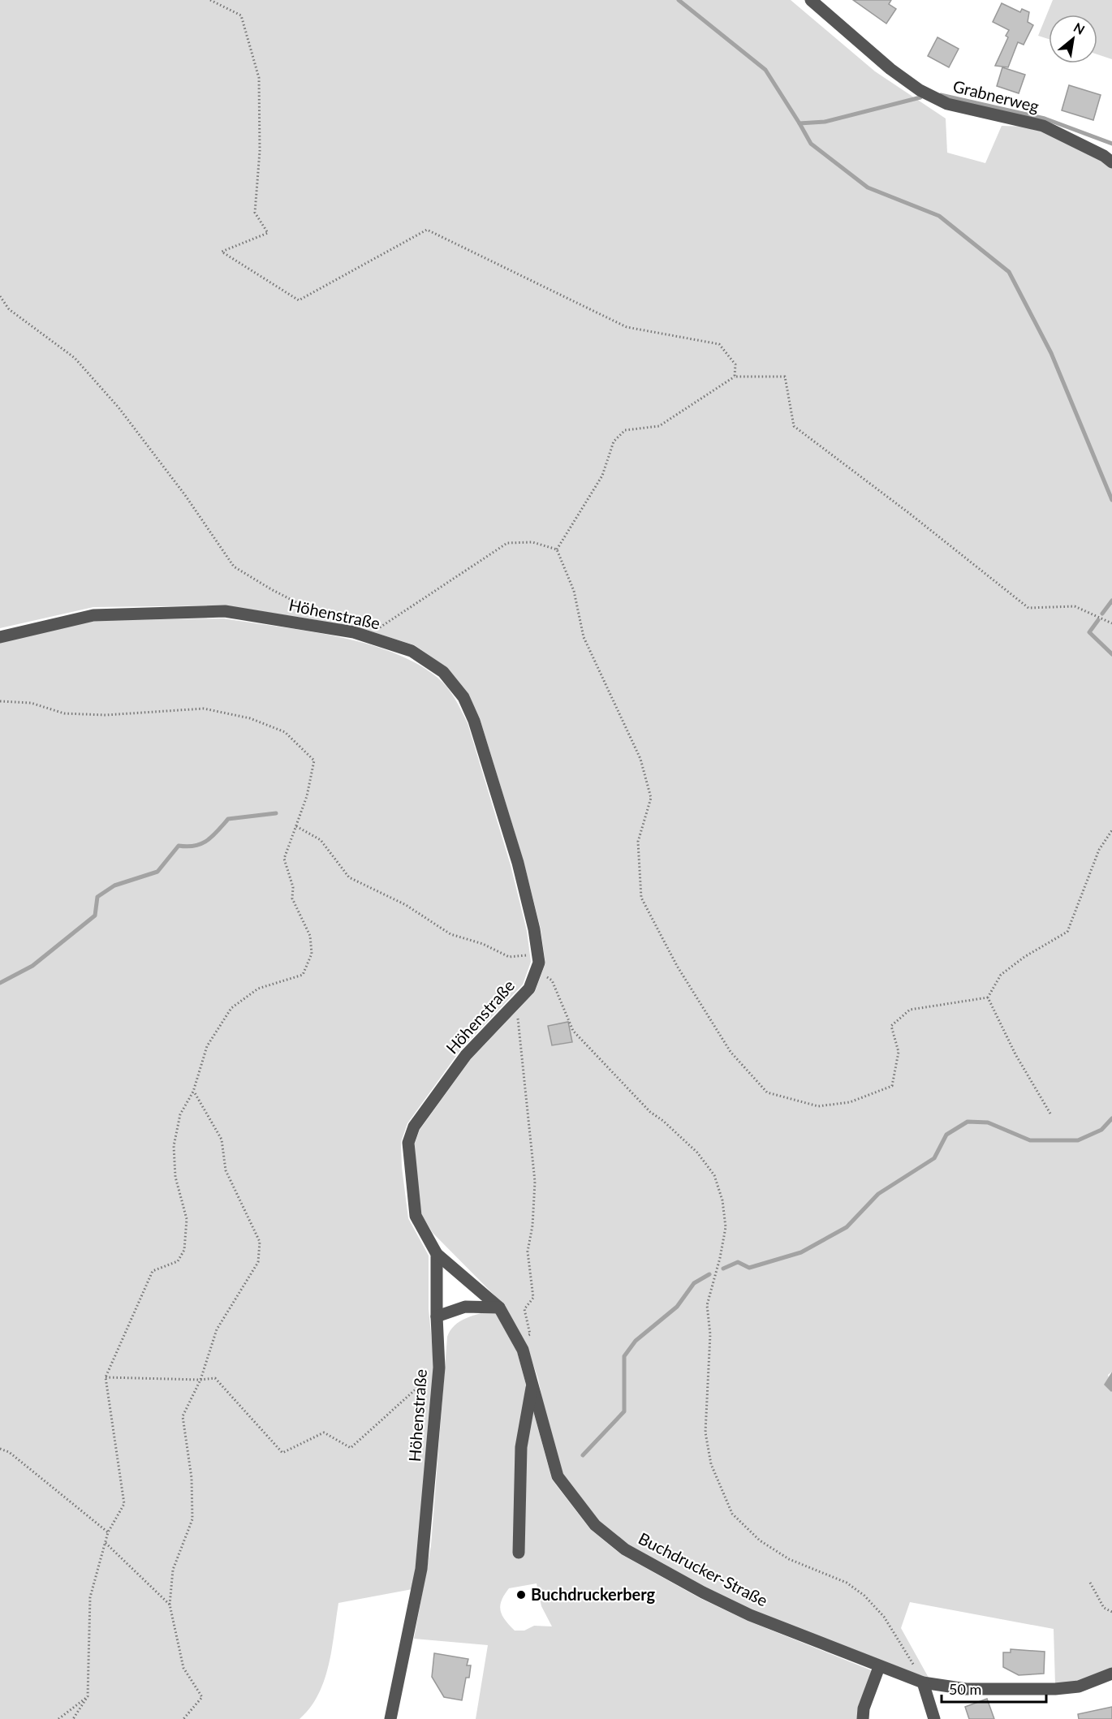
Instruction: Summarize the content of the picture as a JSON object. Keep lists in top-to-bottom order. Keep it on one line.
{"streets":{"street":["Grabnerweg","Höhenstraße","Buchdrucker-Straße"]},"crossings":[["Höhenstraße","Buchdrucker-Straße"]],"places":["Buchdruckerberg"],"scale_bar":"50 m","north":"top right"}
